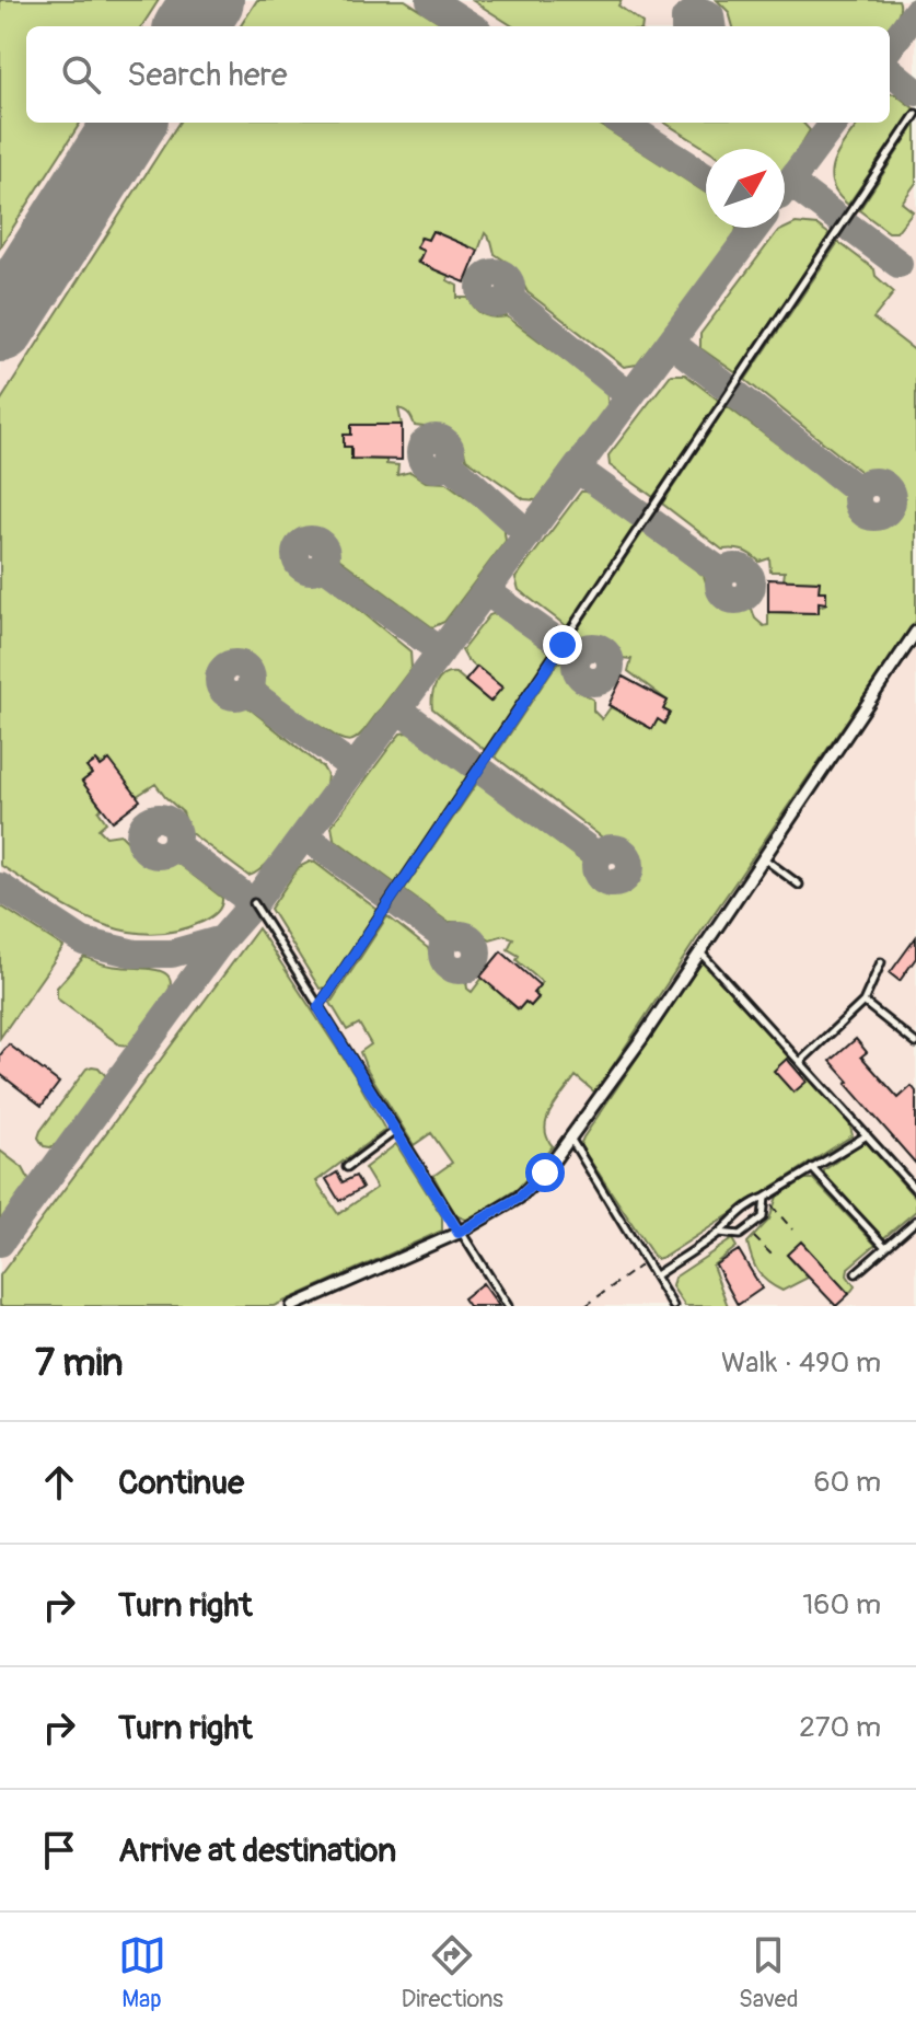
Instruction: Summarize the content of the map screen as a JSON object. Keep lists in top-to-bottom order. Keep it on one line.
{"north":"top right","page":{"search":"Search here","heading":["7 min","Walk · 490 m"],"list":[["Continue","60 m"],["Turn right","160 m"],["Turn right","270 m"],"Arrive at destination"],"nav":["Map","Directions","Saved"]}}
